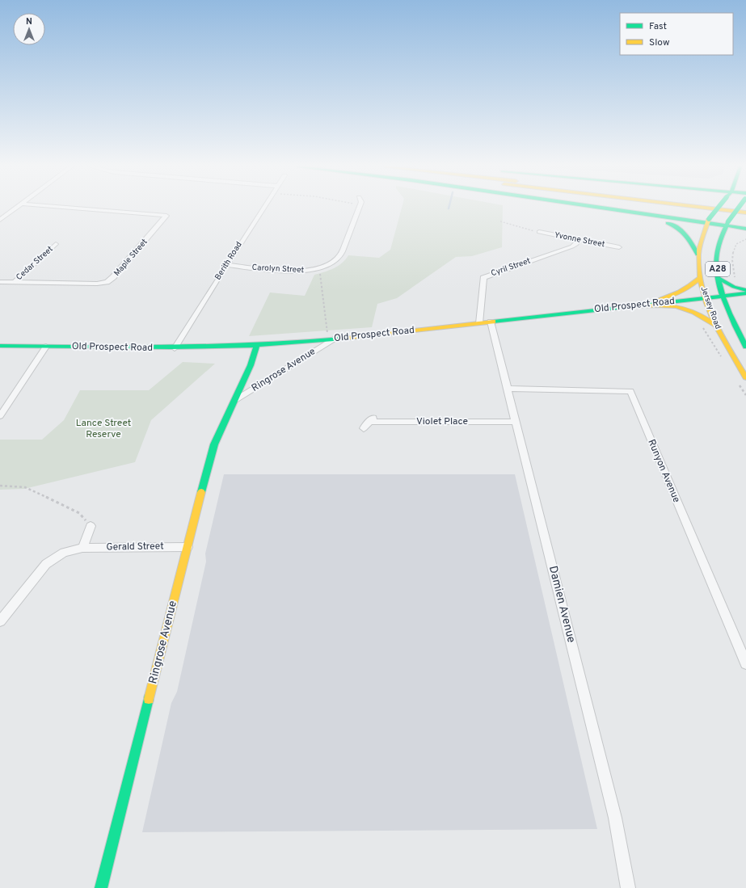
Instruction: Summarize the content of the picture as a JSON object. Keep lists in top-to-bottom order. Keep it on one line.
{"streets":{"main road":["A28","Old Prospect Road","Jersey Road","Ringrose Avenue"],"street":["Yvonne Street","Maple Street","Berith Road","Cedar Street","Cyril Street","Carolyn Street","Violet Place","Runyon Avenue","Gerald Street","Damien Avenue"]},"crossings":[["Yvonne Street","Cyril Street"],["Maple Street","Cedar Street"],["Berith Road","Carolyn Street"],["Berith Road","Old Prospect Road"],["Cyril Street","Old Prospect Road"],["Old Prospect Road","Jersey Road"],["Old Prospect Road","Ringrose Avenue"],["Old Prospect Road","Damien Avenue"],["Ringrose Avenue","Gerald Street"],["Violet Place","Damien Avenue"],["Runyon Avenue","Damien Avenue"]],"parks":["Lance Street Reserve"],"legend":["Fast","Slow"],"north":"top"}
